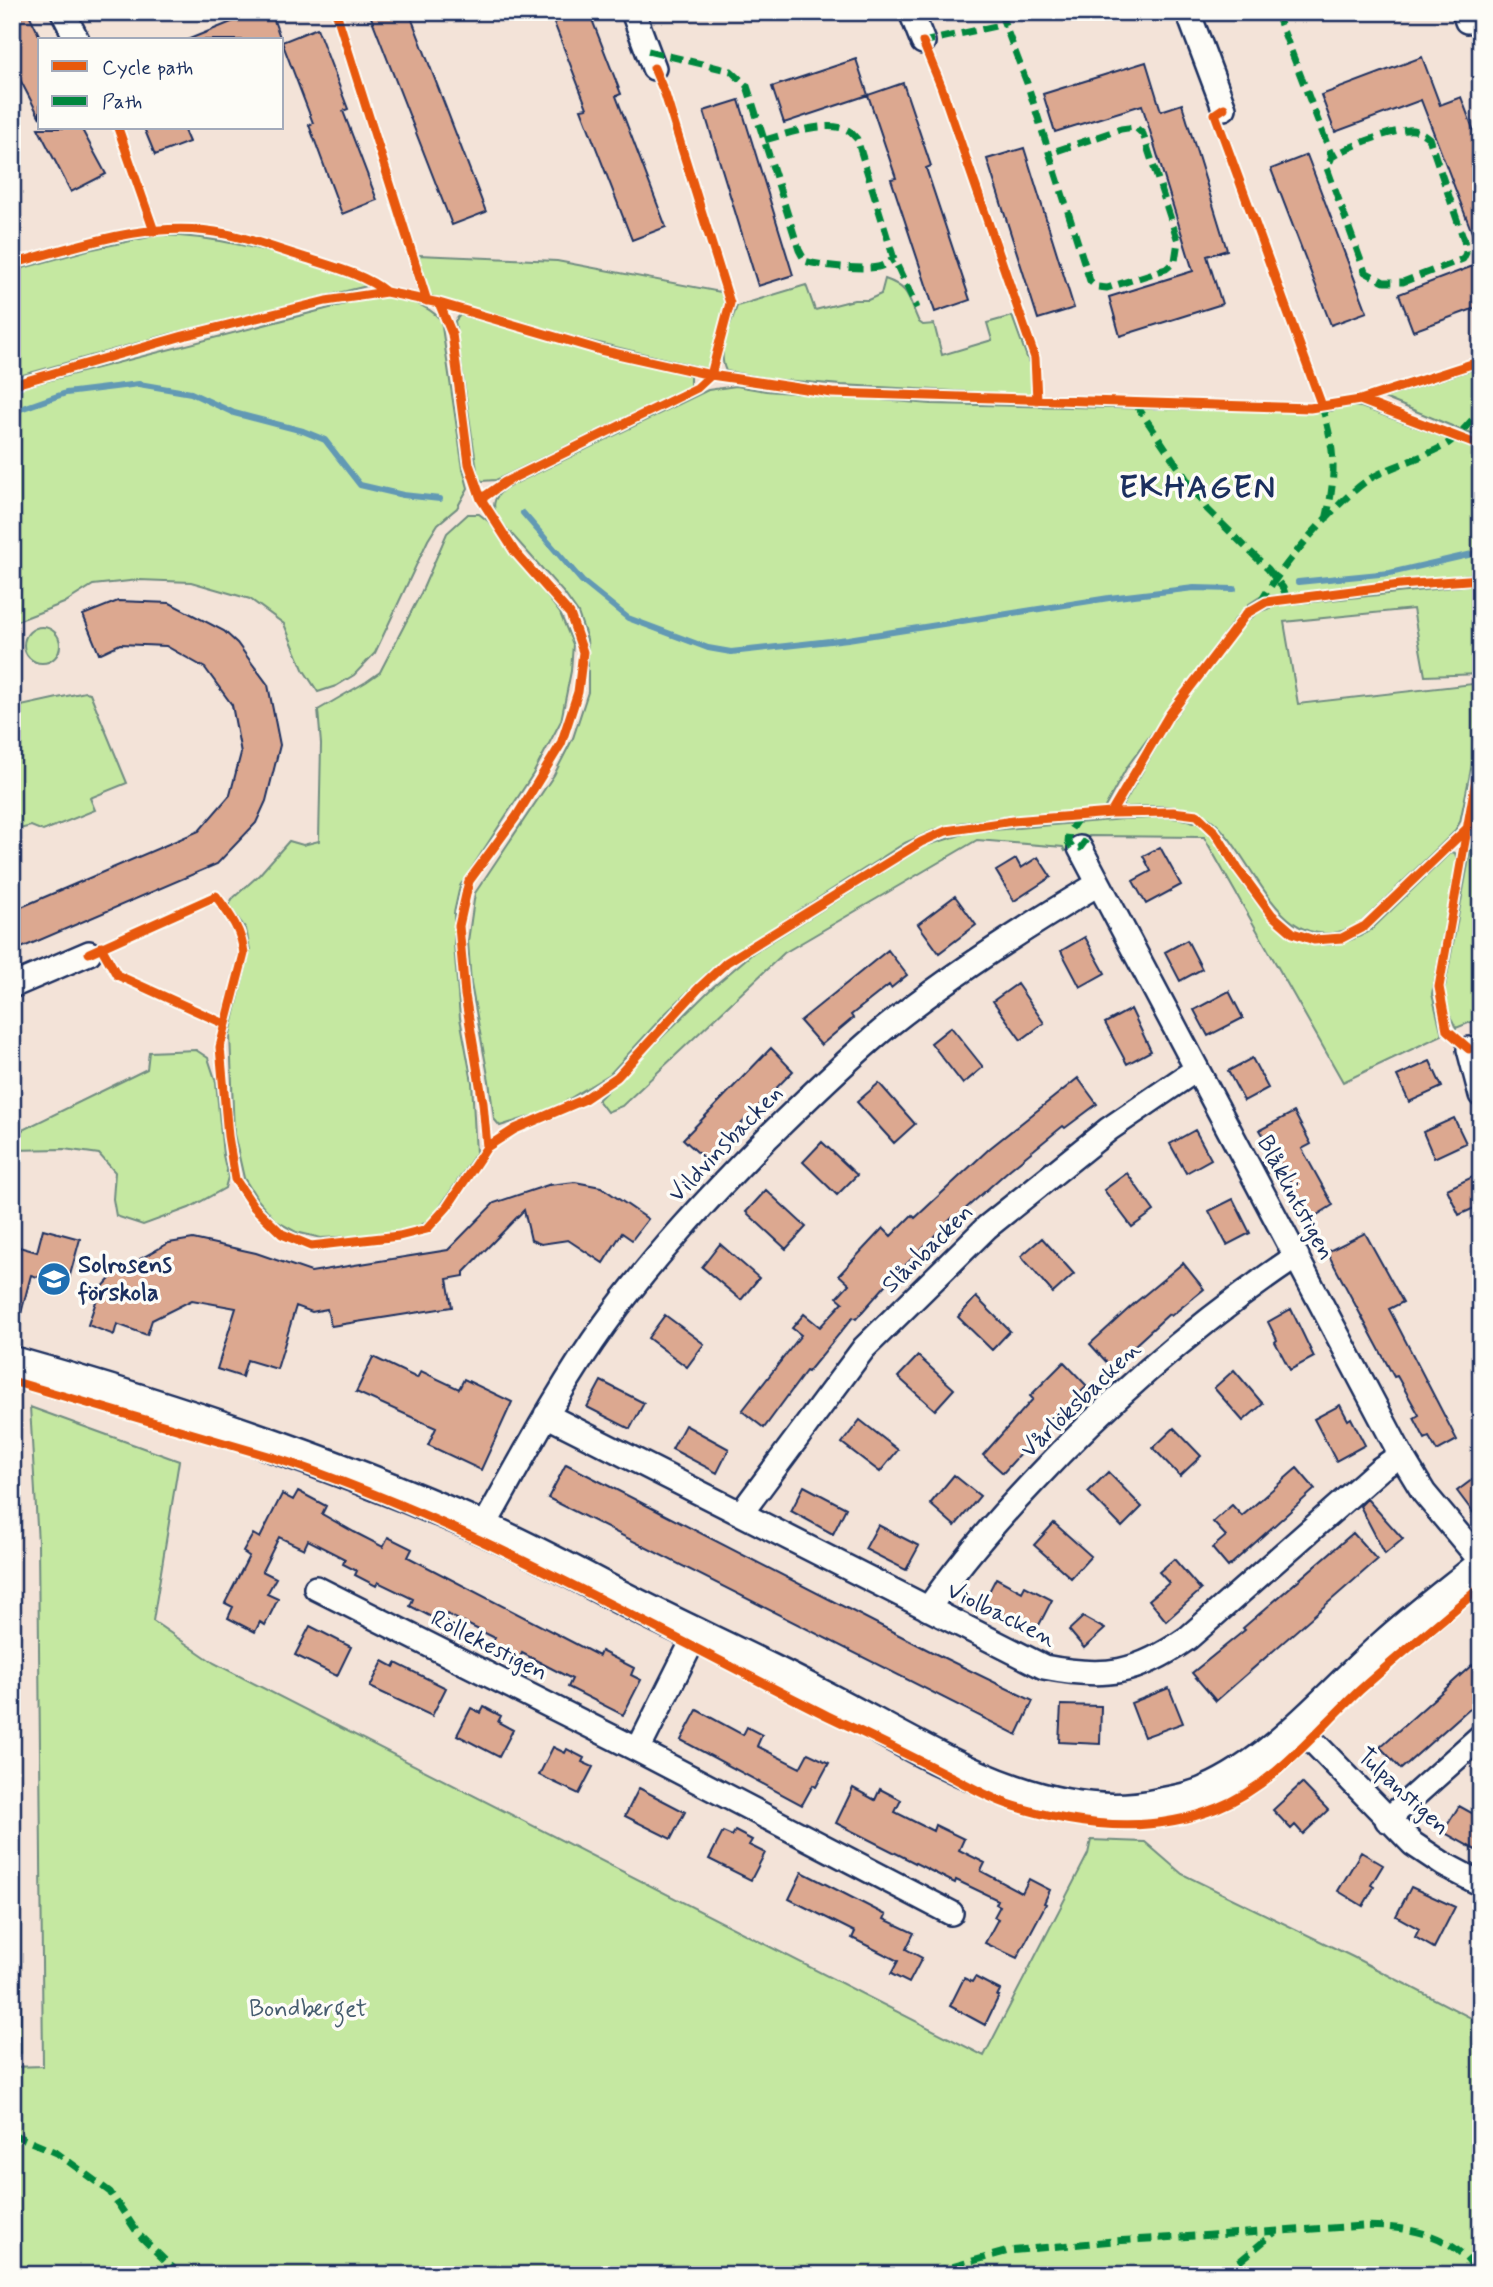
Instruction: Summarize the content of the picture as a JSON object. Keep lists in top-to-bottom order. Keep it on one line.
{"streets":{"street":["Vildvinsbacken","Blåklintstigen","Slånbacken","Vårlöksbacken","Violbacken","Röllekestigen","Tulpanstigen"]},"crossings":[["Vildvinsbacken","Blåklintstigen"],["Vildvinsbacken","Violbacken"],["Blåklintstigen","Slånbacken"],["Blåklintstigen","Vårlöksbacken"],["Blåklintstigen","Violbacken"],["Slånbacken","Violbacken"],["Vårlöksbacken","Violbacken"]],"districts":["EKHAGEN"],"parks":["Bondberget"],"places":{"school or university":["Solrosens förskola"]},"legend":["Cycle path","Path"]}
